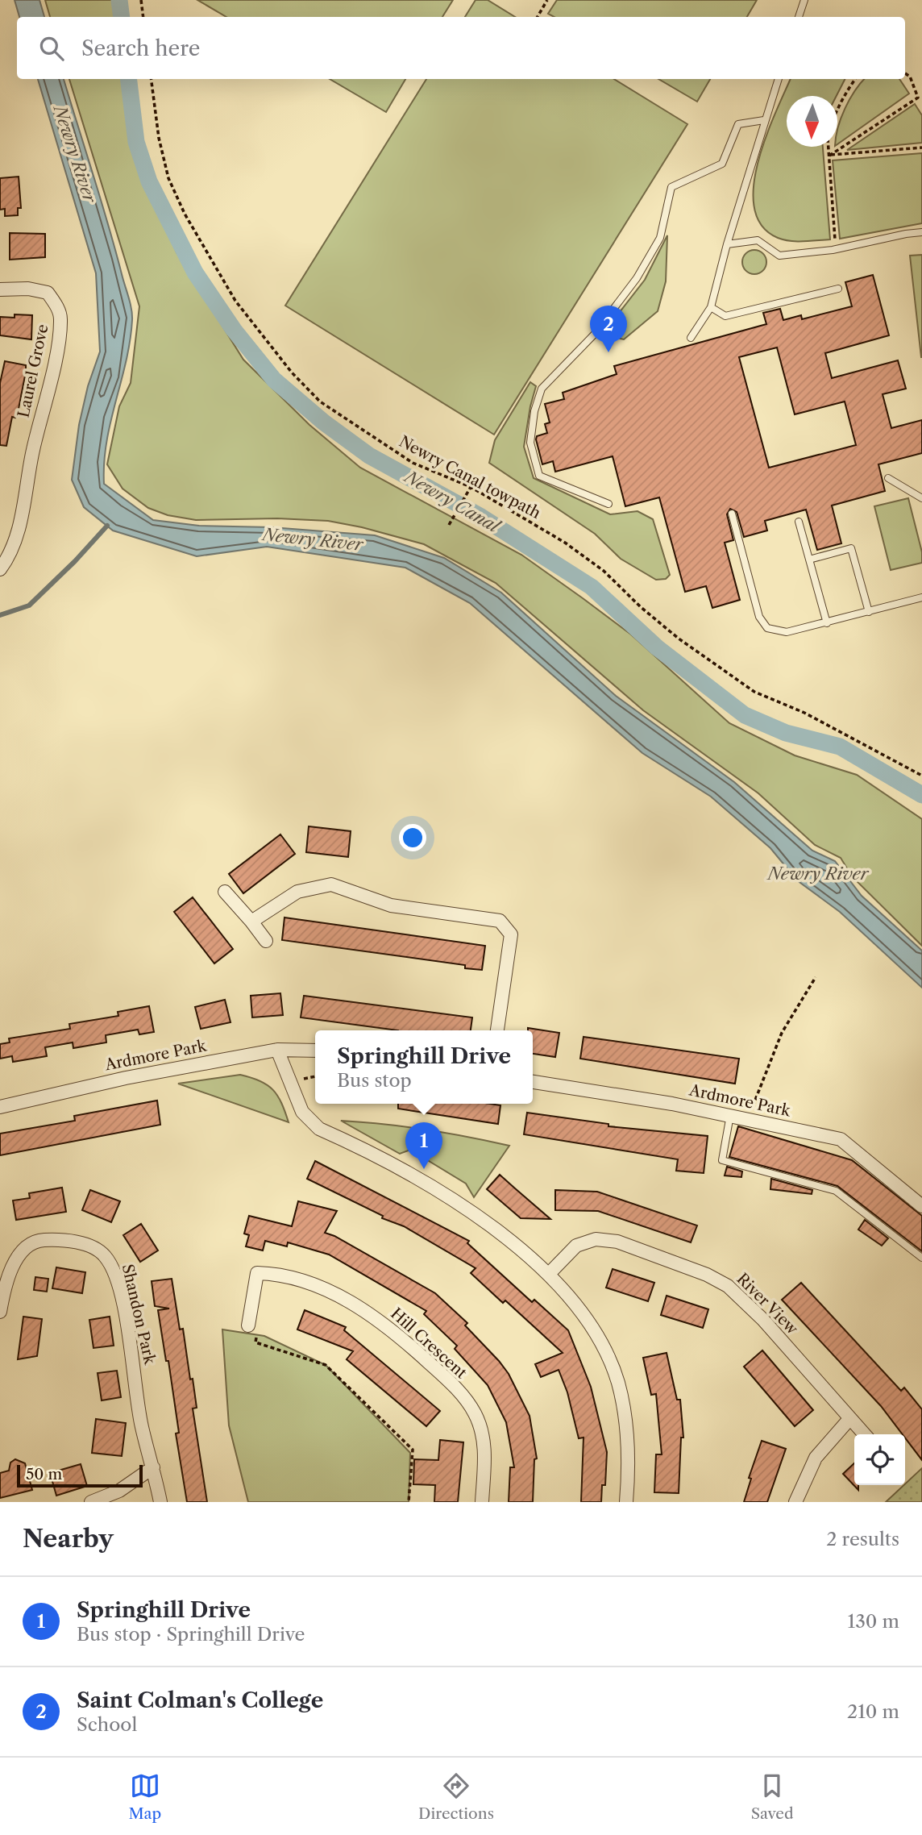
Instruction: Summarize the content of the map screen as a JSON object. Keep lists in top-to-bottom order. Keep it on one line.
{"streets":{"street":["Laurel Grove","Ardmore Park","River View","Shandon Park","Hill Crescent"],"path":["Newry Canal towpath"]},"water":["Newry River","Newry Canal"],"scale_bar":"50 m","north":"bottom","page":{"search":"Search here","pins":["2","1"],"popup":["Springhill Drive","Bus stop"],"scale":"50 m","heading":["Nearby","2 results"],"list":[{"mark":"1","name":"Springhill Drive","note":"Bus stop · Springhill Drive","value":"130 m"},{"mark":"2","name":"Saint Colman's College","note":"School","value":"210 m"}],"nav":["Map","Directions","Saved"]}}
